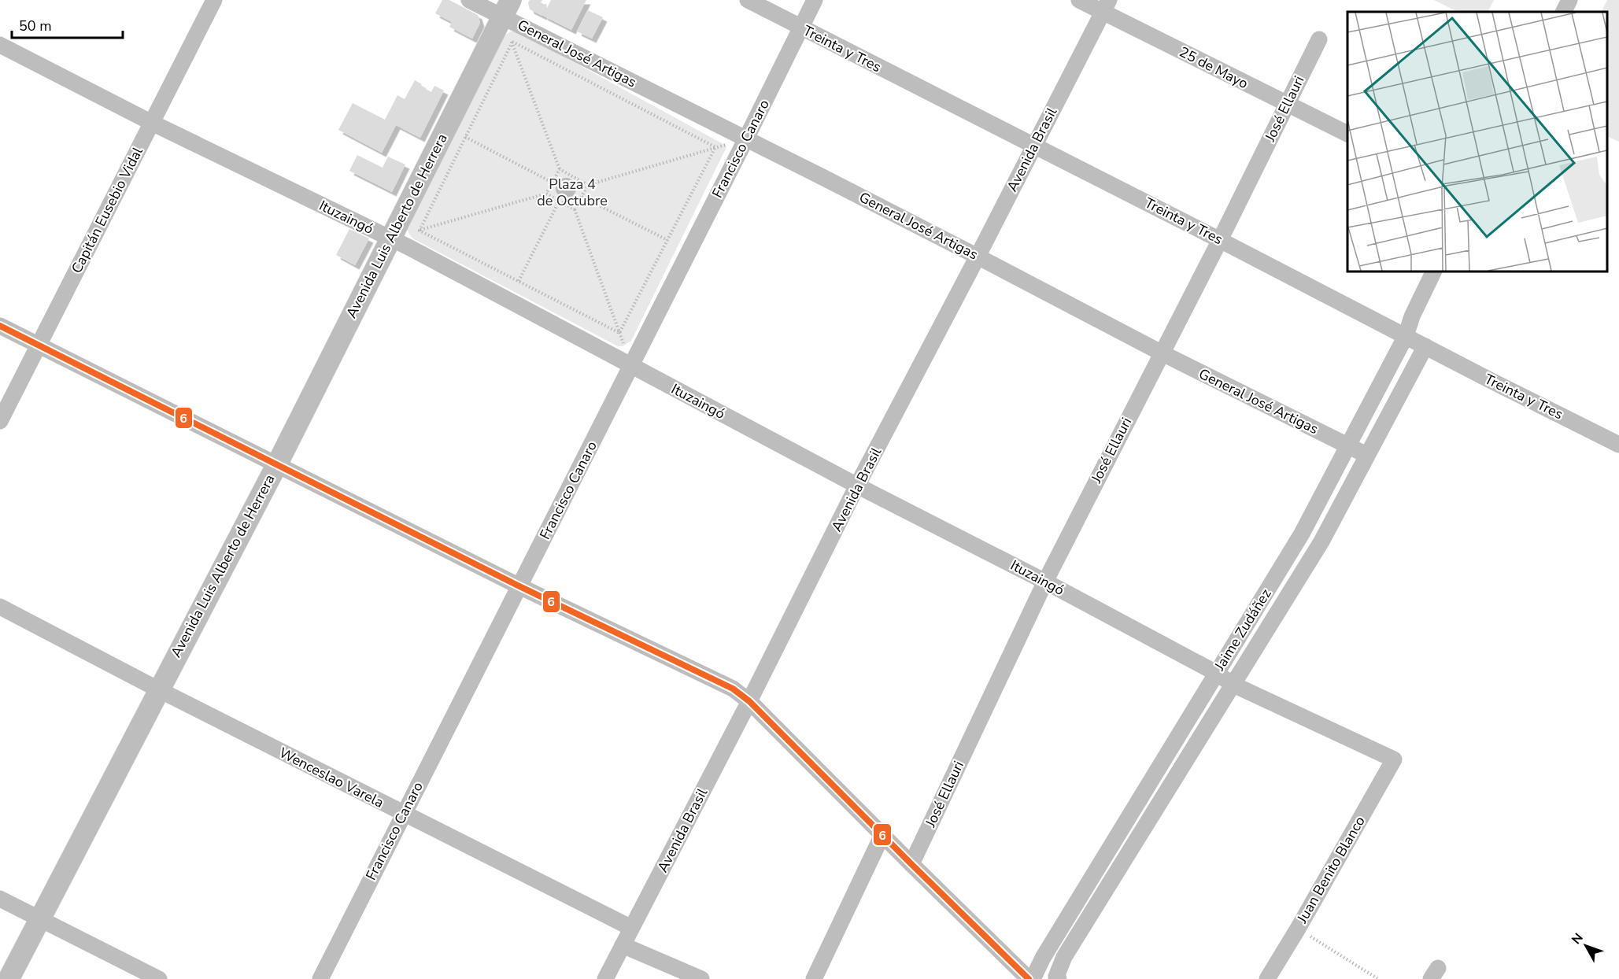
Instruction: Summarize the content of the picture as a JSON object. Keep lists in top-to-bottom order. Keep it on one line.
{"streets":{"main road":["Avenida Luis Alberto de Herrera"],"street":["Treinta y Tres","General José Artigas","25 de Mayo","José Ellauri","Francisco Canaro","Avenida Brasil","Capitán Eusebio Vidal","Ituzaingó","Jaime Zudáñez","Wenceslao Varela","Juan Benito Blanco"]},"crossings":[["Treinta y Tres","José Ellauri"],["Treinta y Tres","Francisco Canaro"],["Treinta y Tres","Avenida Brasil"],["Treinta y Tres","Jaime Zudáñez"],["General José Artigas","José Ellauri"],["General José Artigas","Francisco Canaro"],["General José Artigas","Avenida Brasil"],["General José Artigas","Avenida Luis Alberto de Herrera"],["General José Artigas","Jaime Zudáñez"],["25 de Mayo","José Ellauri"],["25 de Mayo","Avenida Brasil"],["José Ellauri","Ituzaingó"],["Francisco Canaro","Ituzaingó"],["Francisco Canaro","Wenceslao Varela"],["Avenida Brasil","Ituzaingó"],["Avenida Brasil","Wenceslao Varela"],["Capitán Eusebio Vidal","Ituzaingó"],["Ituzaingó","Avenida Luis Alberto de Herrera"],["Ituzaingó","Jaime Zudáñez"],["Ituzaingó","Juan Benito Blanco"],["Avenida Luis Alberto de Herrera","Wenceslao Varela"]],"parks":["Plaza 4 de Octubre"],"lines":["transit line 6"],"scale_bar":"50 m","north":"top left"}
